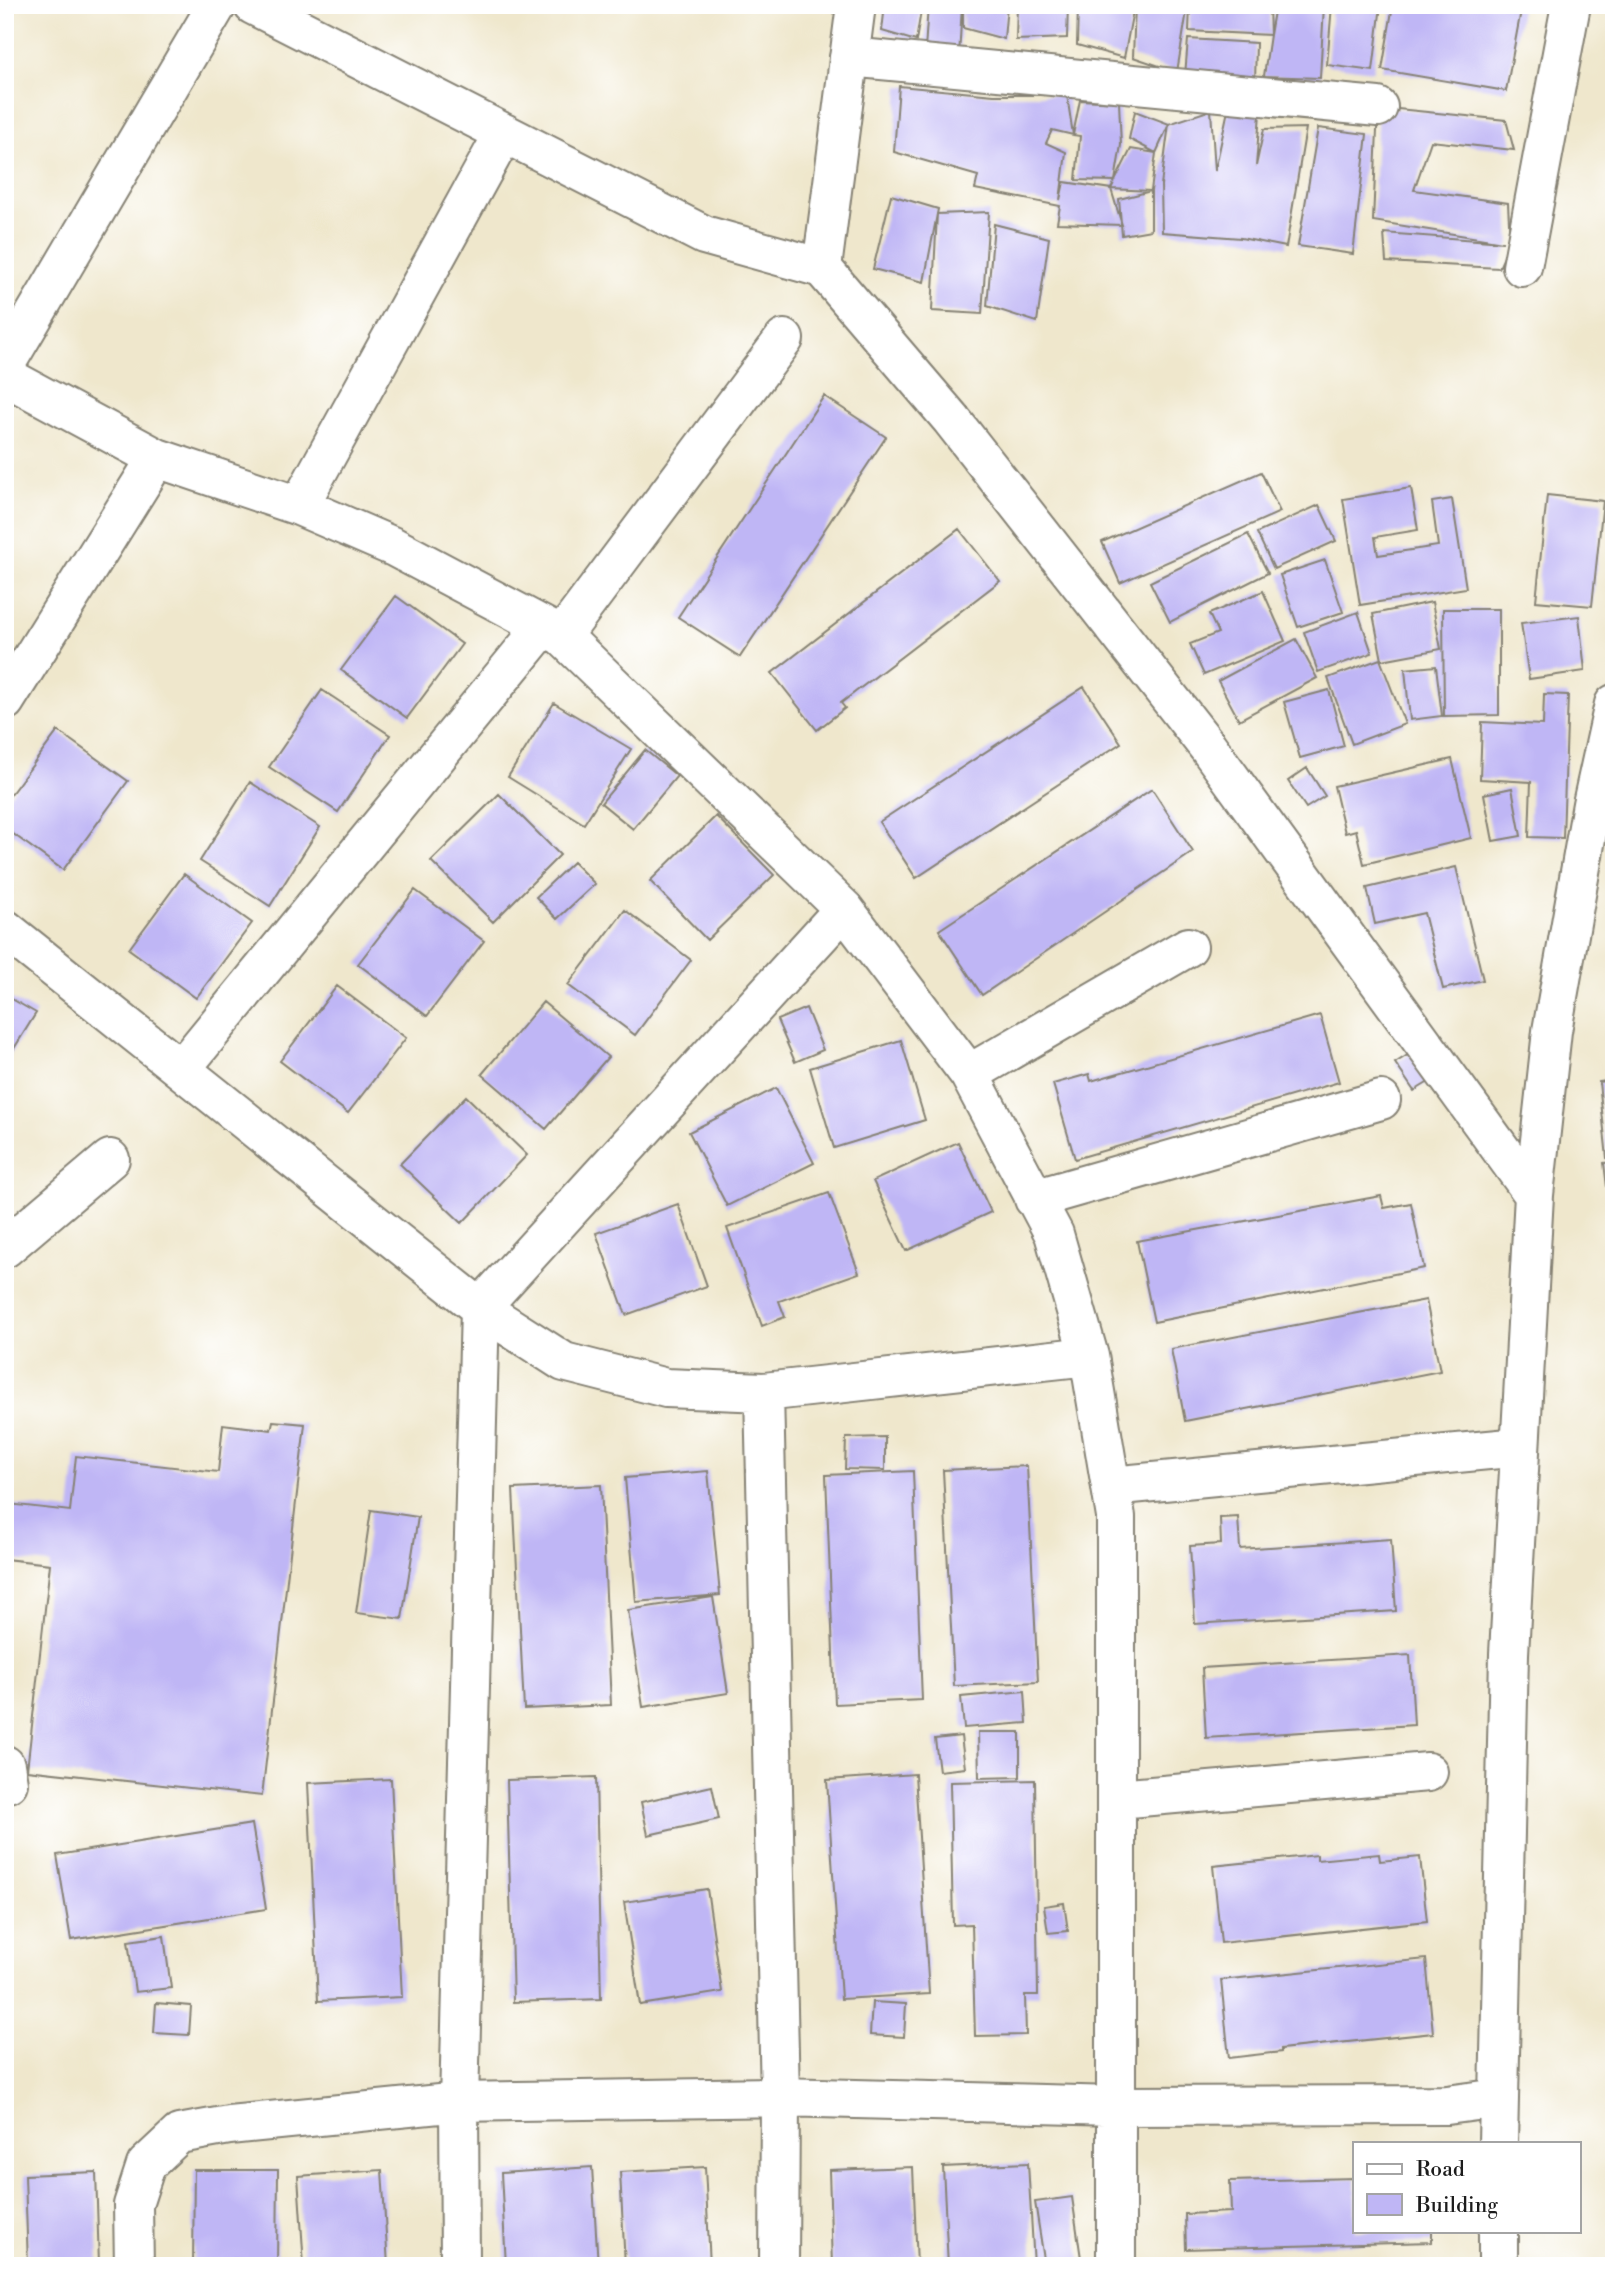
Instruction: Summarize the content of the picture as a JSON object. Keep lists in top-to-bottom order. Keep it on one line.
{"legend":["Road","Building"]}
